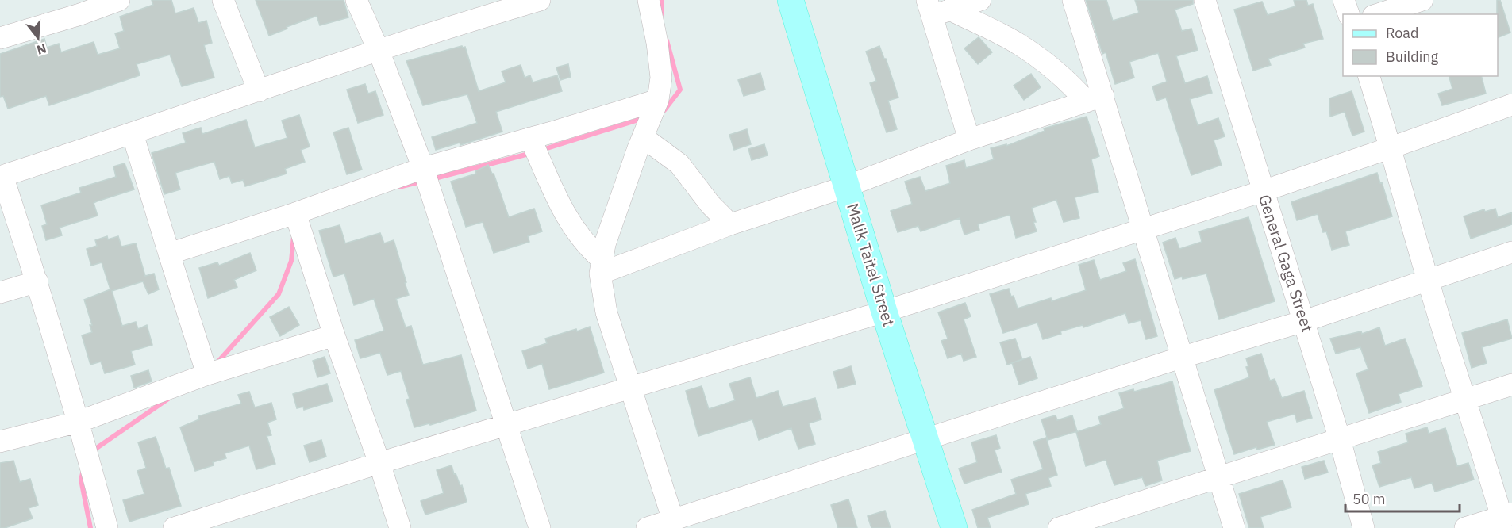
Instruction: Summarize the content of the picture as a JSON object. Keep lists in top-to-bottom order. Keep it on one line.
{"streets":{"main road":["Malik Taitel Street"],"street":["General Gaga Street"]},"legend":["Road","Building"],"scale_bar":"50 m","north":"bottom"}
